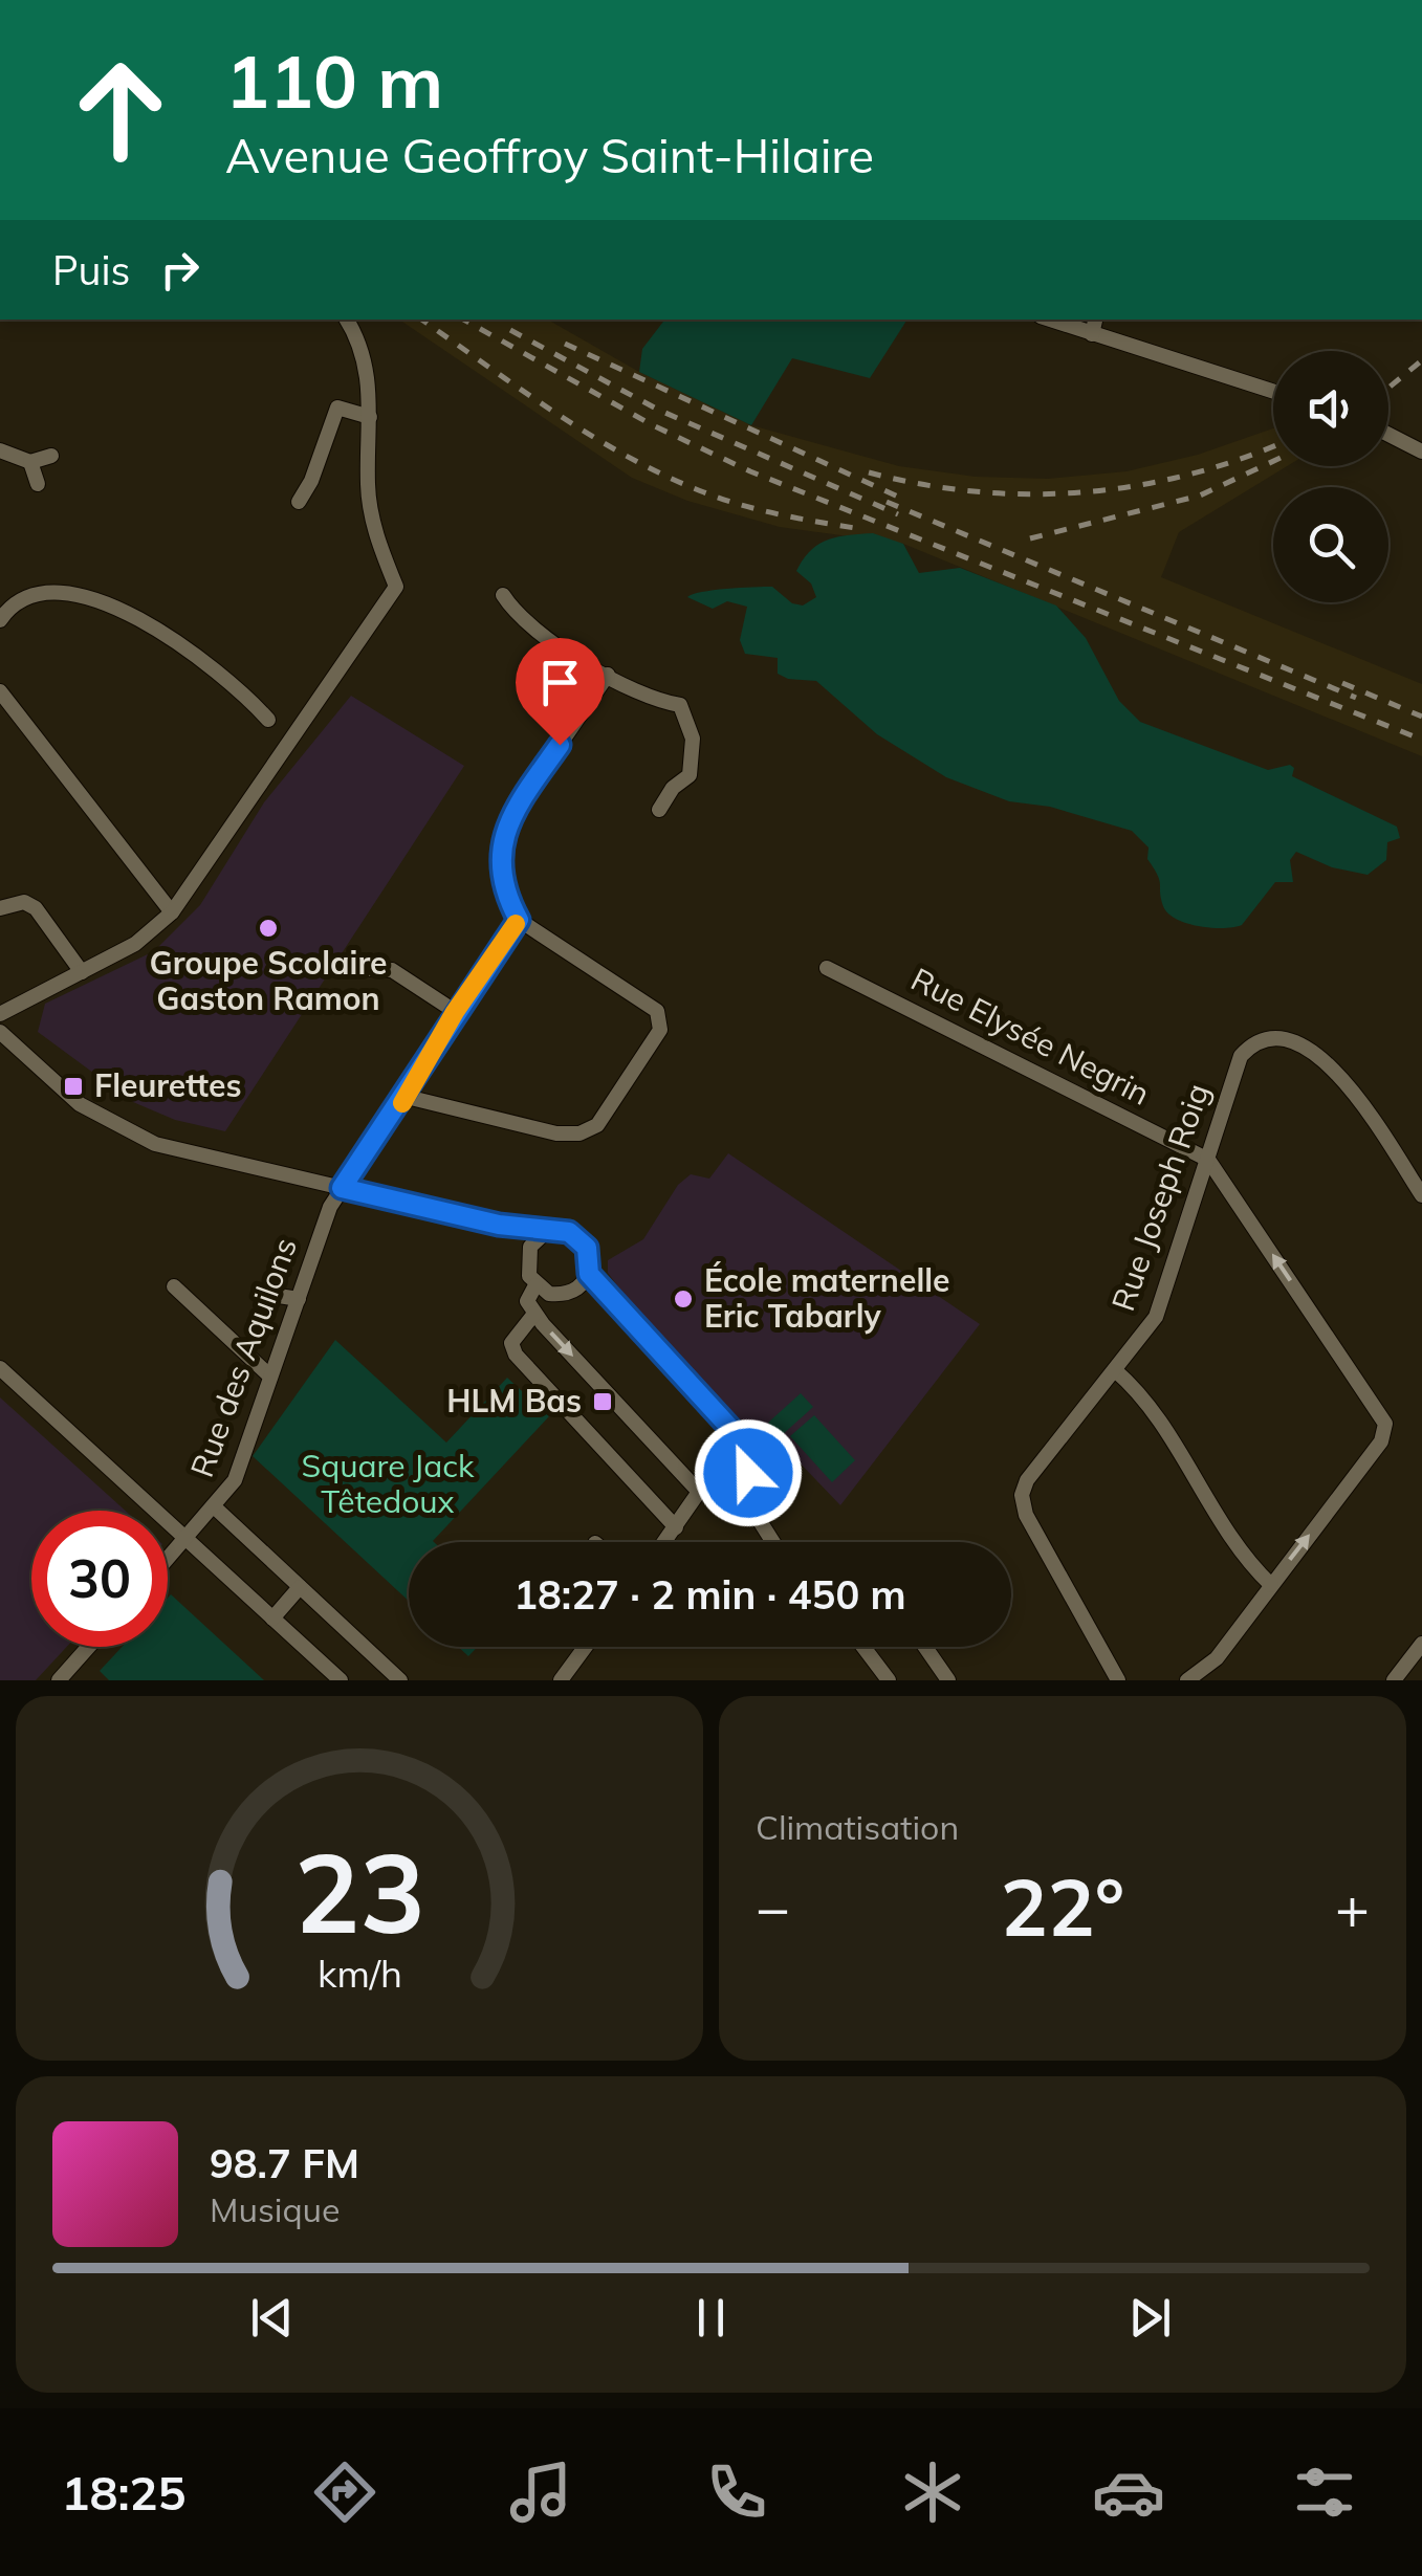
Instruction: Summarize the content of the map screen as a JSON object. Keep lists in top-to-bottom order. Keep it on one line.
{"streets":{"street":["Rue Elysée Negrin","Rue Joseph Roig","Rue des Aquilons"]},"crossings":[["Rue Elysée Negrin","Rue Joseph Roig"]],"parks":["Square Jack Têtedoux"],"places":{"other":["Groupe Scolaire Gaston Ramon","École maternelle Eric Tabarly"],"transit":["Fleurettes","HLM Bas"]},"page":{"turn":["110 m","Avenue Geoffroy Saint-Hilaire"],"then":"Puis","limit":"30","trip":"18:27 · 2 min · 450 m","tile":"Climatisation","heat":["−","22°","+"],"song":["98.7 FM","Musique"],"tabs":"18:25","gauge":["23","km/h"]}}
